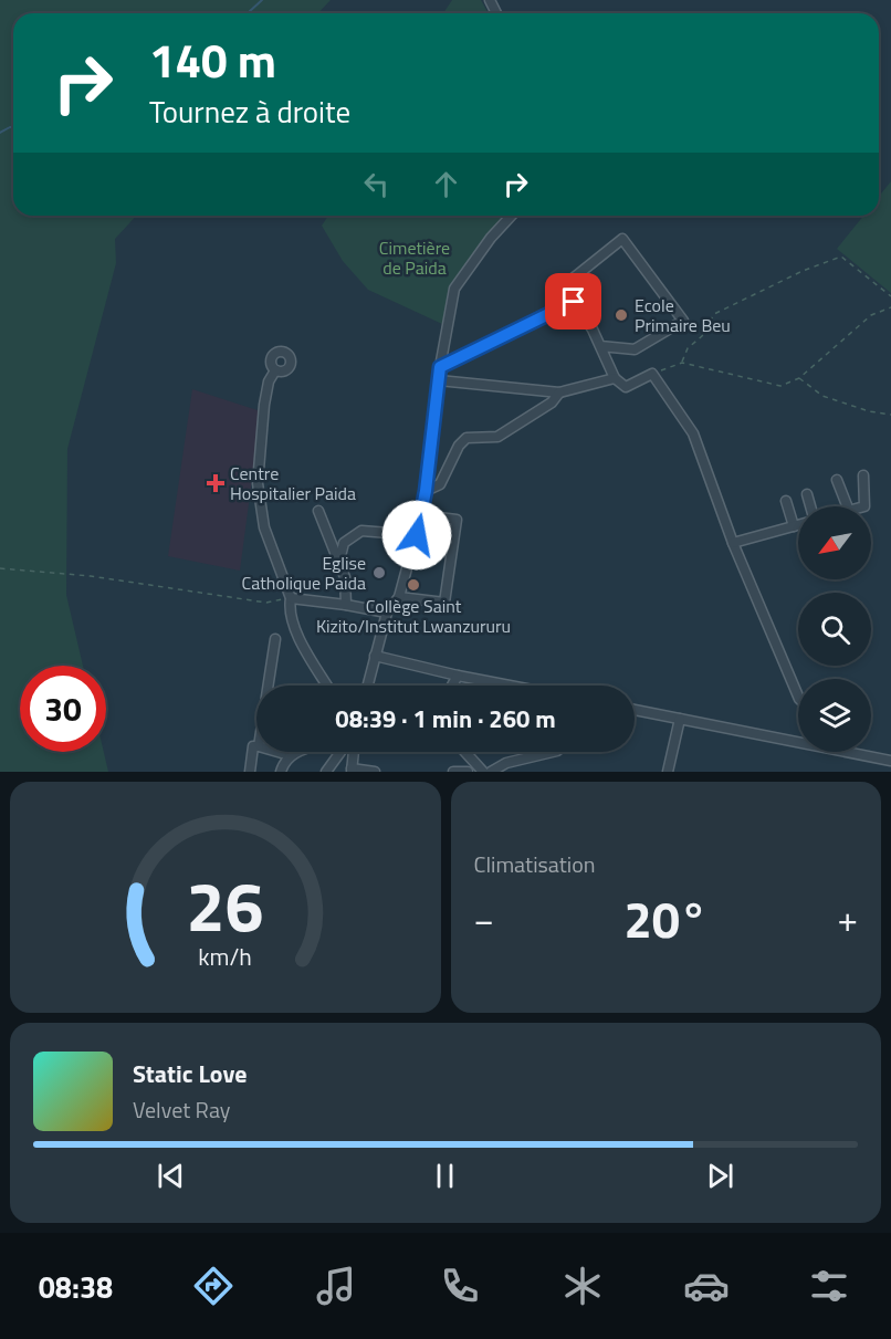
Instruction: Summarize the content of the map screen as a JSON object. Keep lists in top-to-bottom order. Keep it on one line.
{"parks":["Cimetière de Paida"],"places":{"other":["Ecole Primaire Beu","Eglise Catholique Paida","Collège Saint Kizito/Institut Lwanzururu"],"health":["Centre Hospitalier Paida"]},"north":"bottom left","page":{"turn":["140 m","Tournez à droite"],"limit":"30","trip":"08:39 · 1 min · 260 m","tile":"Climatisation","heat":["−","20°","+"],"song":["Static Love","Velvet Ray"],"tabs":"08:38","gauge":["26","km/h"]}}
